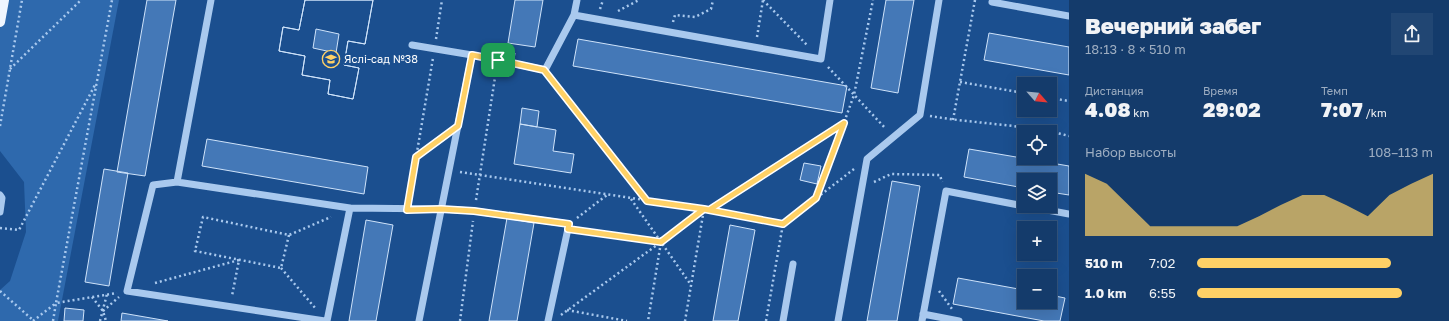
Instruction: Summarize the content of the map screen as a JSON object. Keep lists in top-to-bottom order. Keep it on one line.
{"places":{"school or university":["Яслі-сад №38"]},"north":"bottom right","page":{"heading":["Вечерний забег","18:13 · 8 × 510 m"],"stats":[["Дистанция","4.08 km"],["Время","29:02"],["Темп","7:07 /km"]],"map_buttons":["+","−"],"chart":["Набор высоты","108–113 m"],"list":[{"name":"510 m","note":"7:02"},{"name":"1.0 km","note":"6:55"}]}}
